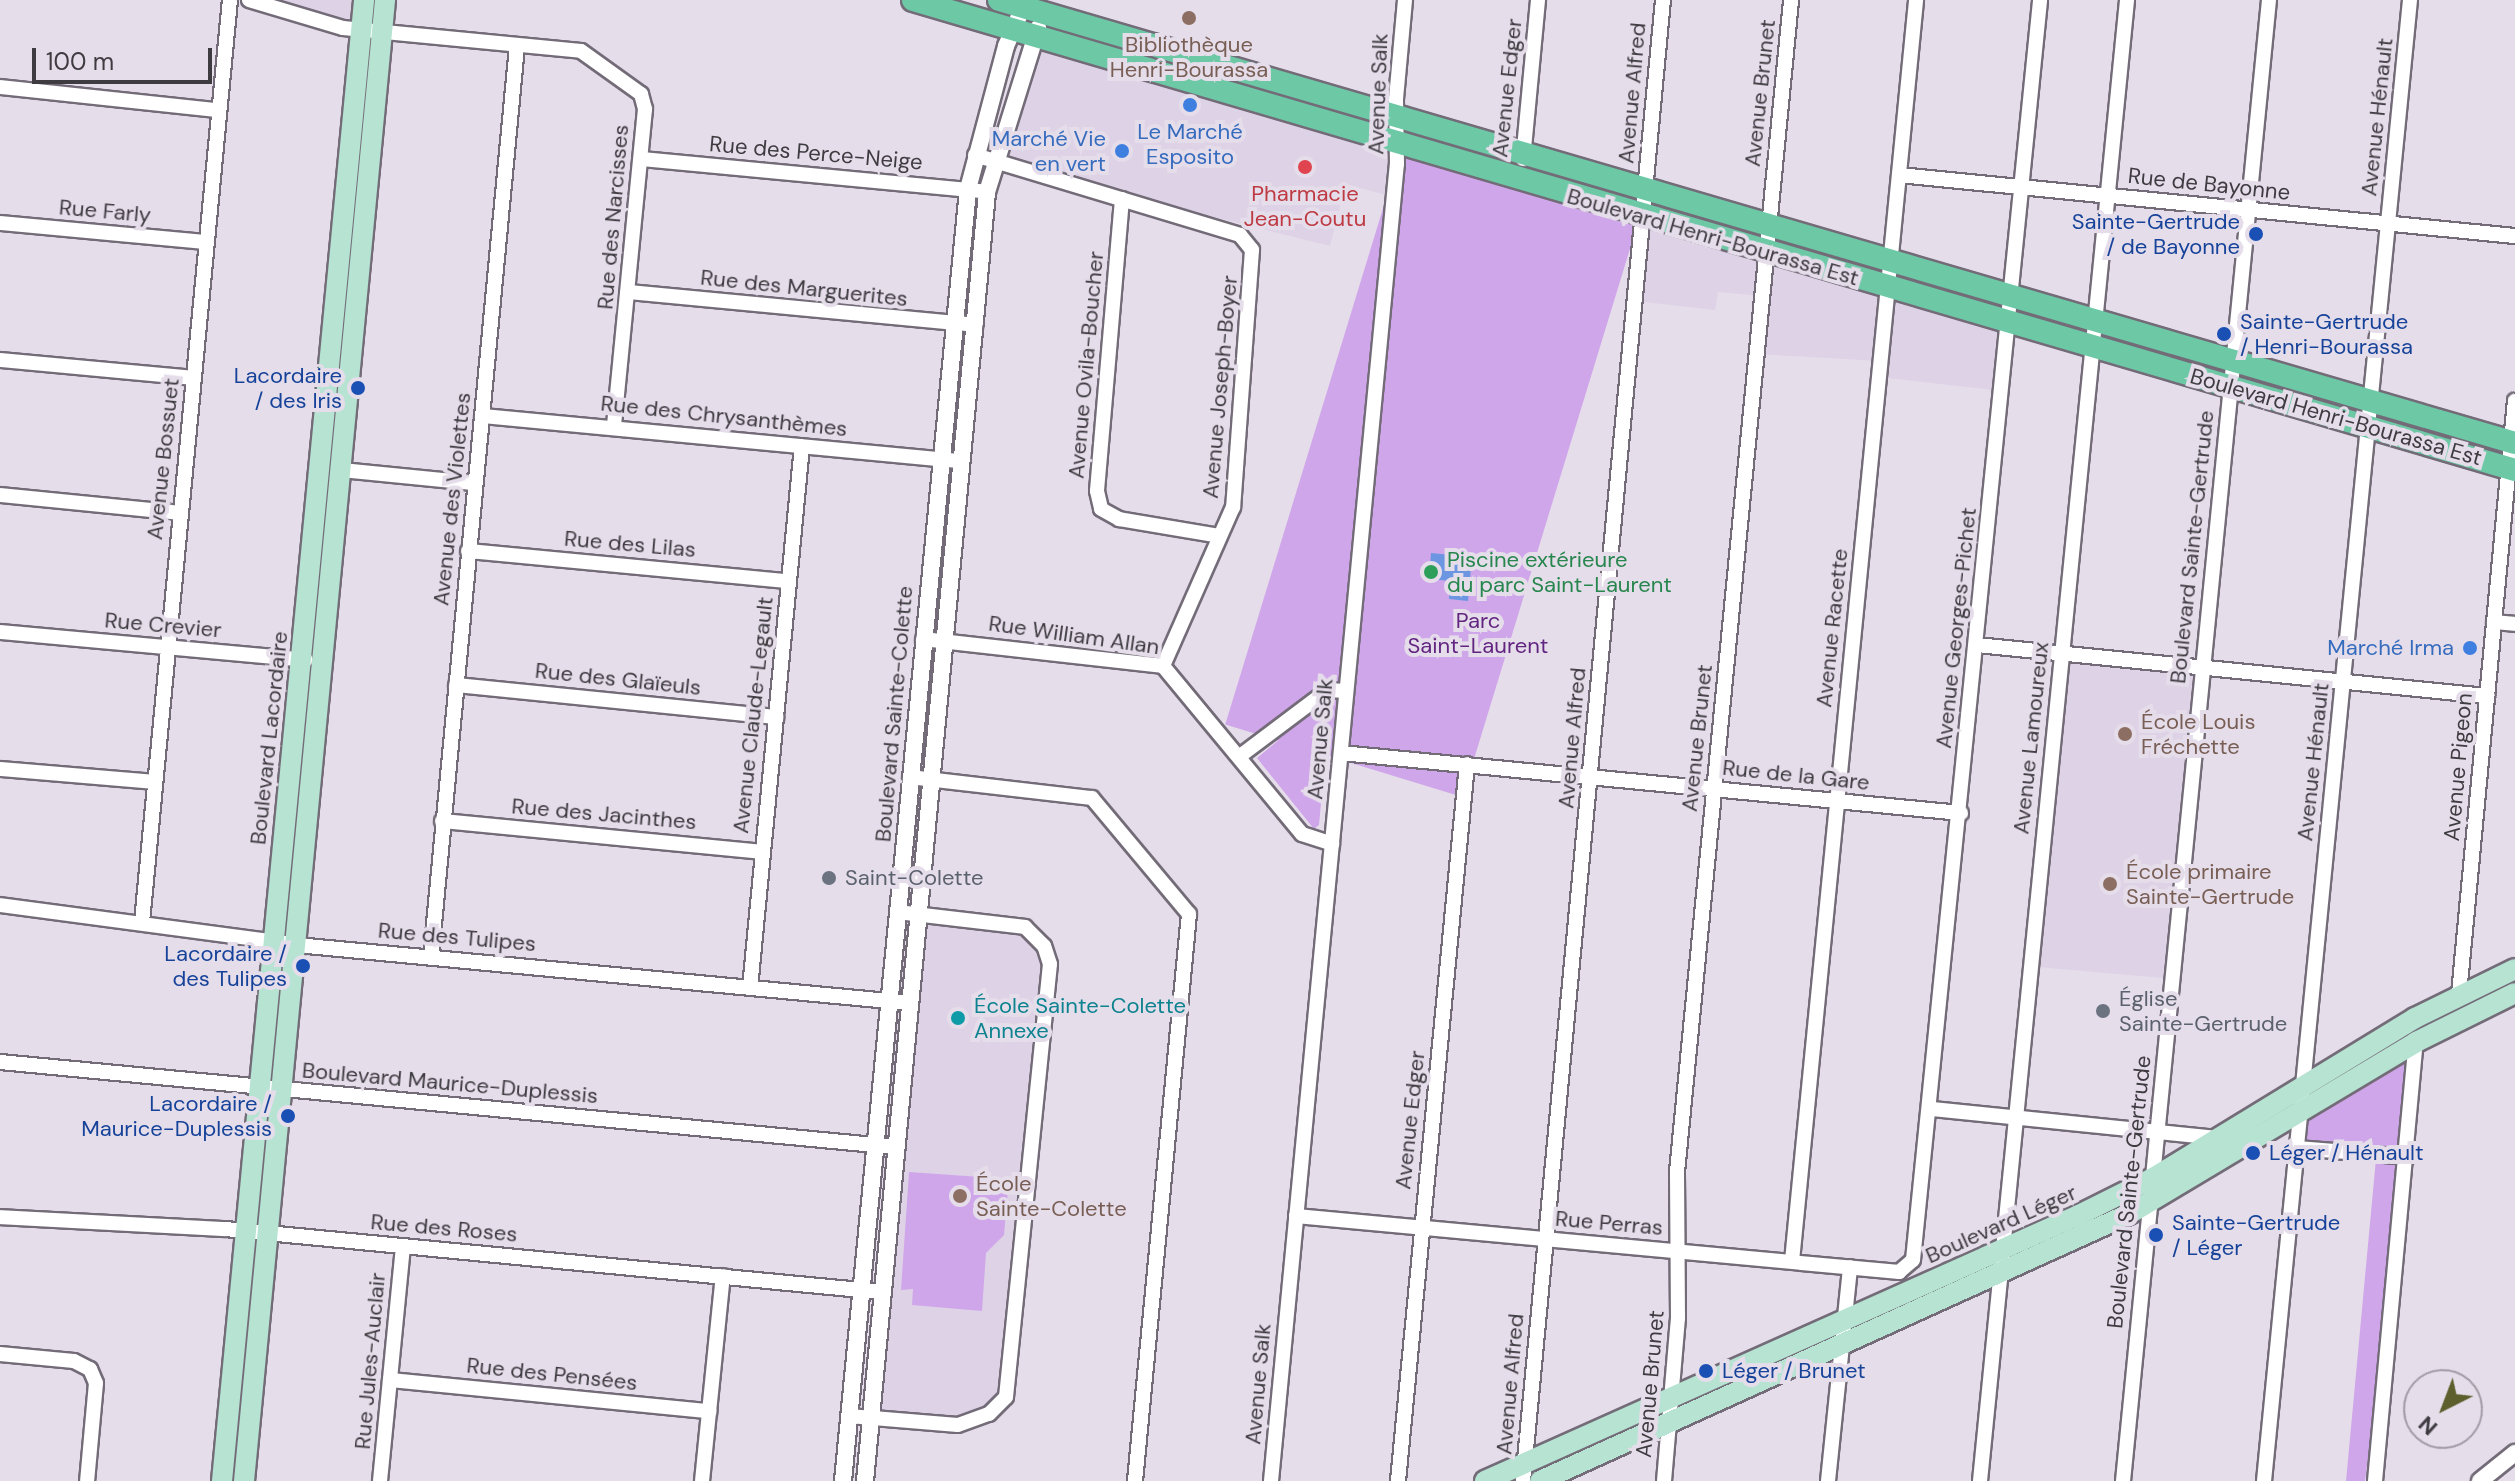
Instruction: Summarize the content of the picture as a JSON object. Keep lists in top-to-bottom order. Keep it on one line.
{"streets":{"main road":["Boulevard Henri-Bourassa Est","Boulevard Lacordaire","Boulevard Léger"],"street":["Avenue Edger","Avenue Alfred","Avenue Brunet","Avenue Salk","Avenue Hénault","Rue des Perce-Neige","Rue de Bayonne","Rue Farly","Rue des Narcisses","Rue des Marguerites","Avenue Ovila-Boucher","Avenue Joseph-Boyer","Rue des Chrysanthèmes","Avenue Bossuet","Avenue des Violettes","Rue des Lilas","Boulevard Sainte-Gertrude","Rue Crevier","Avenue Racette","Avenue Georges-Pichet","Rue William Allan","Rue des Glaïeuls","Boulevard Sainte-Colette","Avenue Claude-Legault","Avenue Lamoureux","Avenue Pigeon","Rue de la Gare","Rue des Jacinthes","Rue des Tulipes","Boulevard Maurice-Duplessis","Rue Perras","Rue des Roses","Rue Jules-Auclair","Rue des Pensées"]},"crossings":[["Avenue Edger","Boulevard Henri-Bourassa Est"],["Avenue Edger","Rue de la Gare"],["Avenue Edger","Rue Perras"],["Avenue Alfred","Boulevard Henri-Bourassa Est"],["Avenue Alfred","Rue de la Gare"],["Avenue Alfred","Rue Perras"],["Avenue Alfred","Boulevard Léger"],["Avenue Brunet","Boulevard Henri-Bourassa Est"],["Avenue Brunet","Rue de la Gare"],["Avenue Brunet","Rue Perras"],["Avenue Brunet","Boulevard Léger"],["Avenue Salk","Boulevard Henri-Bourassa Est"],["Avenue Salk","Rue William Allan"],["Avenue Salk","Rue de la Gare"],["Avenue Salk","Rue Perras"],["Avenue Hénault","Rue de Bayonne"],["Avenue Hénault","Boulevard Henri-Bourassa Est"],["Avenue Hénault","Boulevard Léger"],["Rue des Perce-Neige","Rue des Narcisses"],["Rue des Perce-Neige","Boulevard Sainte-Colette"],["Rue de Bayonne","Boulevard Sainte-Gertrude"],["Rue de Bayonne","Avenue Racette"],["Rue de Bayonne","Avenue Georges-Pichet"],["Rue de Bayonne","Avenue Lamoureux"],["Rue Farly","Avenue Bossuet"],["Rue des Narcisses","Rue des Marguerites"],["Rue des Narcisses","Rue des Chrysanthèmes"],["Rue des Narcisses","Avenue des Violettes"],["Rue des Narcisses","Boulevard Lacordaire"],["Boulevard Henri-Bourassa Est","Boulevard Sainte-Gertrude"],["Boulevard Henri-Bourassa Est","Avenue Racette"],["Boulevard Henri-Bourassa Est","Avenue Georges-Pichet"],["Boulevard Henri-Bourassa Est","Boulevard Sainte-Colette"],["Boulevard Henri-Bourassa Est","Avenue Lamoureux"],["Boulevard Henri-Bourassa Est","Avenue Pigeon"],["Rue des Marguerites","Boulevard Sainte-Colette"],["Avenue Ovila-Boucher","Avenue Joseph-Boyer"],["Avenue Joseph-Boyer","Rue William Allan"],["Avenue Joseph-Boyer","Boulevard Sainte-Colette"],["Rue des Chrysanthèmes","Avenue des Violettes"],["Rue des Chrysanthèmes","Boulevard Sainte-Colette"],["Rue des Chrysanthèmes","Avenue Claude-Legault"],["Avenue Bossuet","Rue Crevier"],["Avenue Bossuet","Rue des Tulipes"],["Avenue des Violettes","Rue des Lilas"],["Avenue des Violettes","Rue des Glaïeuls"],["Avenue des Violettes","Rue des Jacinthes"],["Avenue des Violettes","Rue des Tulipes"],["Rue des Lilas","Avenue Claude-Legault"],["Boulevard Sainte-Gertrude","Boulevard Léger"],["Rue Crevier","Boulevard Lacordaire"],["Avenue Racette","Rue de la Gare"],["Avenue Racette","Rue Perras"],["Avenue Georges-Pichet","Rue de la Gare"],["Avenue Georges-Pichet","Rue Perras"],["Rue William Allan","Boulevard Sainte-Colette"],["Rue des Glaïeuls","Avenue Claude-Legault"],["Boulevard Sainte-Colette","Rue des Tulipes"],["Boulevard Sainte-Colette","Boulevard Maurice-Duplessis"],["Boulevard Sainte-Colette","Rue des Roses"],["Avenue Claude-Legault","Rue des Jacinthes"],["Avenue Claude-Legault","Rue des Tulipes"],["Boulevard Lacordaire","Rue des Tulipes"],["Boulevard Lacordaire","Boulevard Maurice-Duplessis"],["Boulevard Lacordaire","Rue des Roses"],["Avenue Lamoureux","Boulevard Léger"],["Avenue Pigeon","Boulevard Léger"],["Rue des Roses","Rue Jules-Auclair"],["Rue Jules-Auclair","Rue des Pensées"]],"parks":["Parc Saint-Laurent"],"places":["Bibliothèque Henri-Bourassa","Le Marché Esposito","Marché Vie en vert","Pharmacie Jean-Coutu","Sainte-Gertrude / de Bayonne","Sainte-Gertrude / Henri-Bourassa","Lacordaire / des Iris","Piscine extérieure du parc Saint-Laurent","Marché Irma","École Louis Fréchette","Saint-Colette","École primaire Sainte-Gertrude","Lacordaire / des Tulipes","Église Sainte-Gertrude","École Sainte-Colette Annexe","Lacordaire / Maurice-Duplessis","Léger / Hénault","École Sainte-Colette","Sainte-Gertrude / Léger","Léger / Brunet"],"scale_bar":"100 m","north":"bottom left"}
